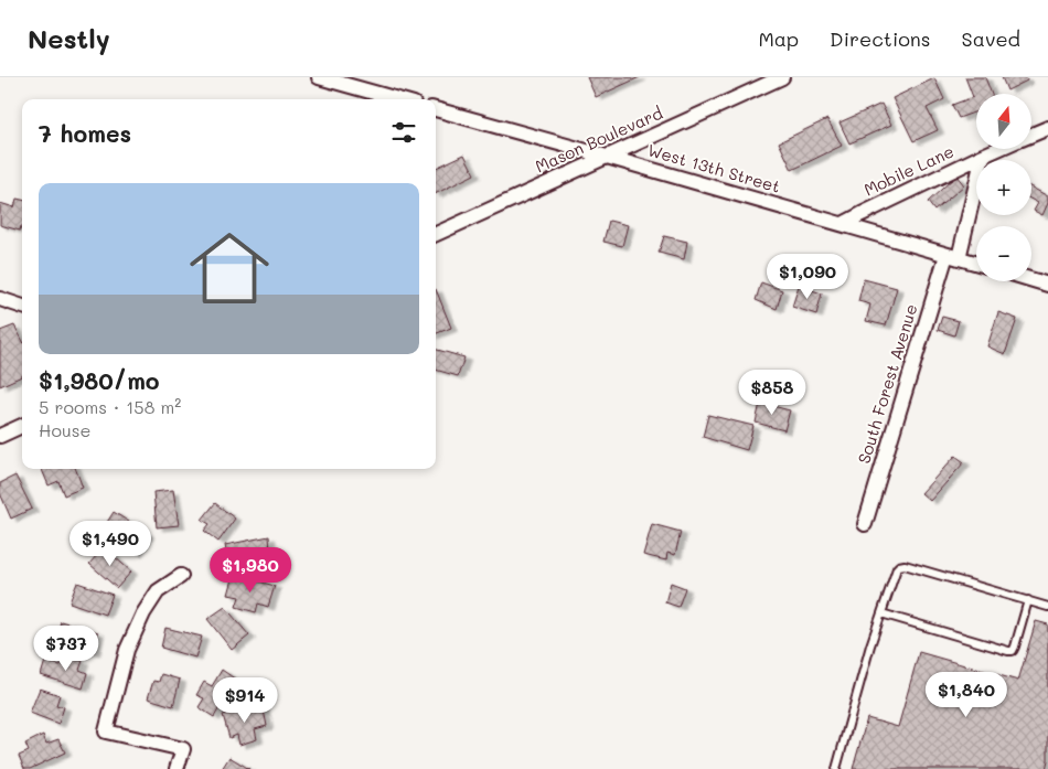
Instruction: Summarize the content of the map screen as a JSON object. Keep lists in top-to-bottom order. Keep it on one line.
{"streets":{"street":["Mason Boulevard","West 13th Street","Mobile Lane","South Forest Avenue"]},"crossings":[["Mason Boulevard","West 13th Street"],["West 13th Street","Mobile Lane"],["West 13th Street","South Forest Avenue"],["Mobile Lane","South Forest Avenue"]],"north":"top","page":{"header":"Nestly","nav":["Map","Directions","Saved"],"map_buttons":["+","−"],"heading":"7 homes","list":[{"name":"$1,980/mo","note":"5 rooms · 158 m² · House"}],"price":["$1,090","$858","$1,490","$1,980","$737","$1,840","$914"]}}
